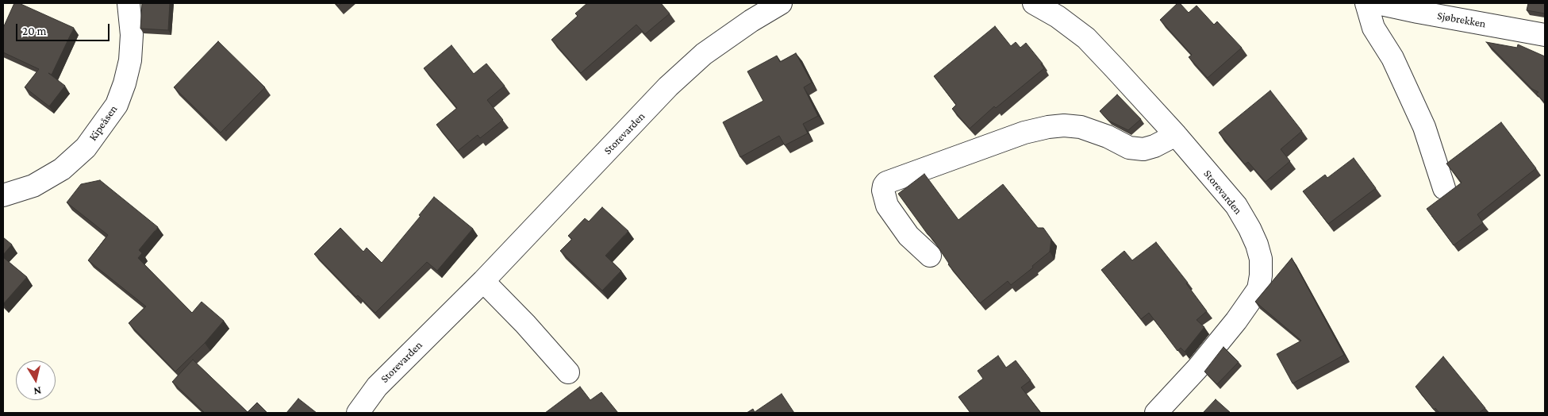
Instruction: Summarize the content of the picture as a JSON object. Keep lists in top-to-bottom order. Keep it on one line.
{"streets":{"street":["Sjøbrekken","Kipeåsen","Storevarden"]},"scale_bar":"20 m","north":"bottom"}
